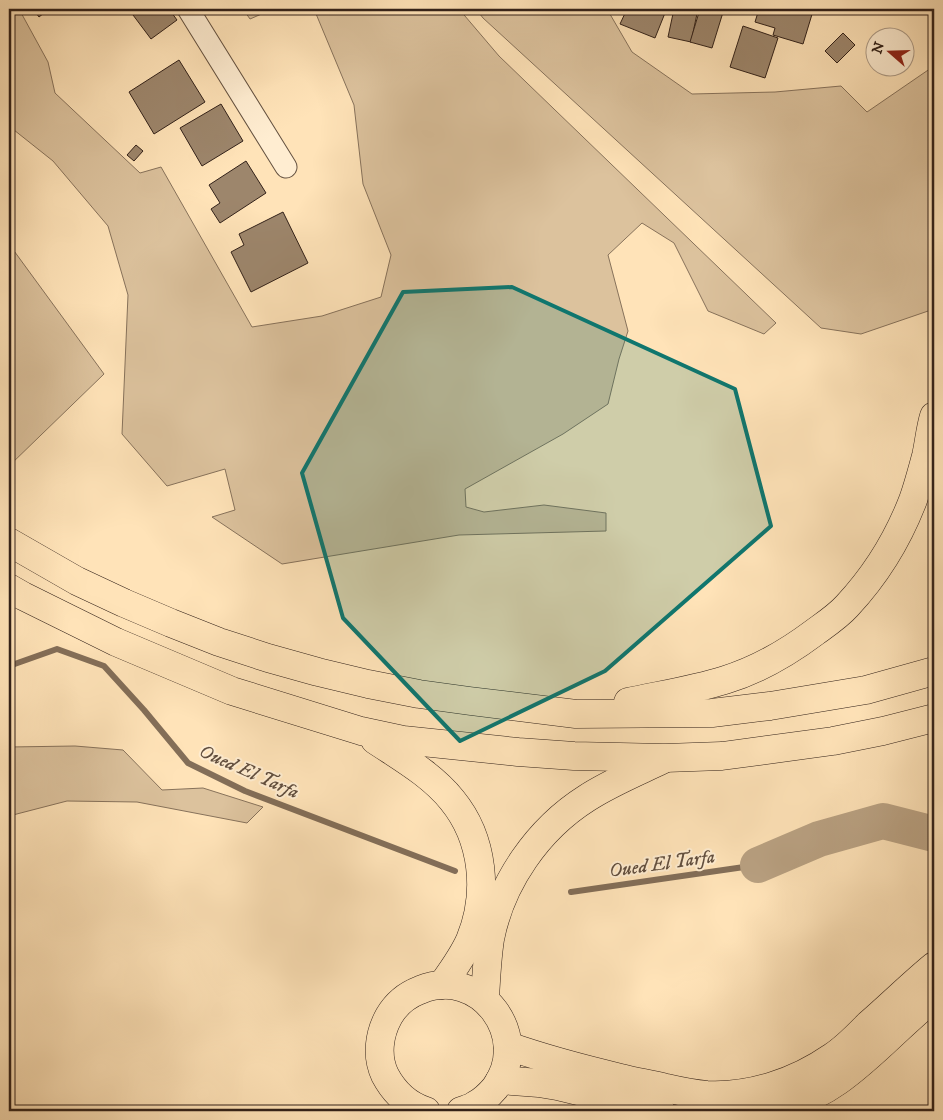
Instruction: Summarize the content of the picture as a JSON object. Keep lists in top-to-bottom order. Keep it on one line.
{"water":["Oued El Tarfa"],"north":"left"}
